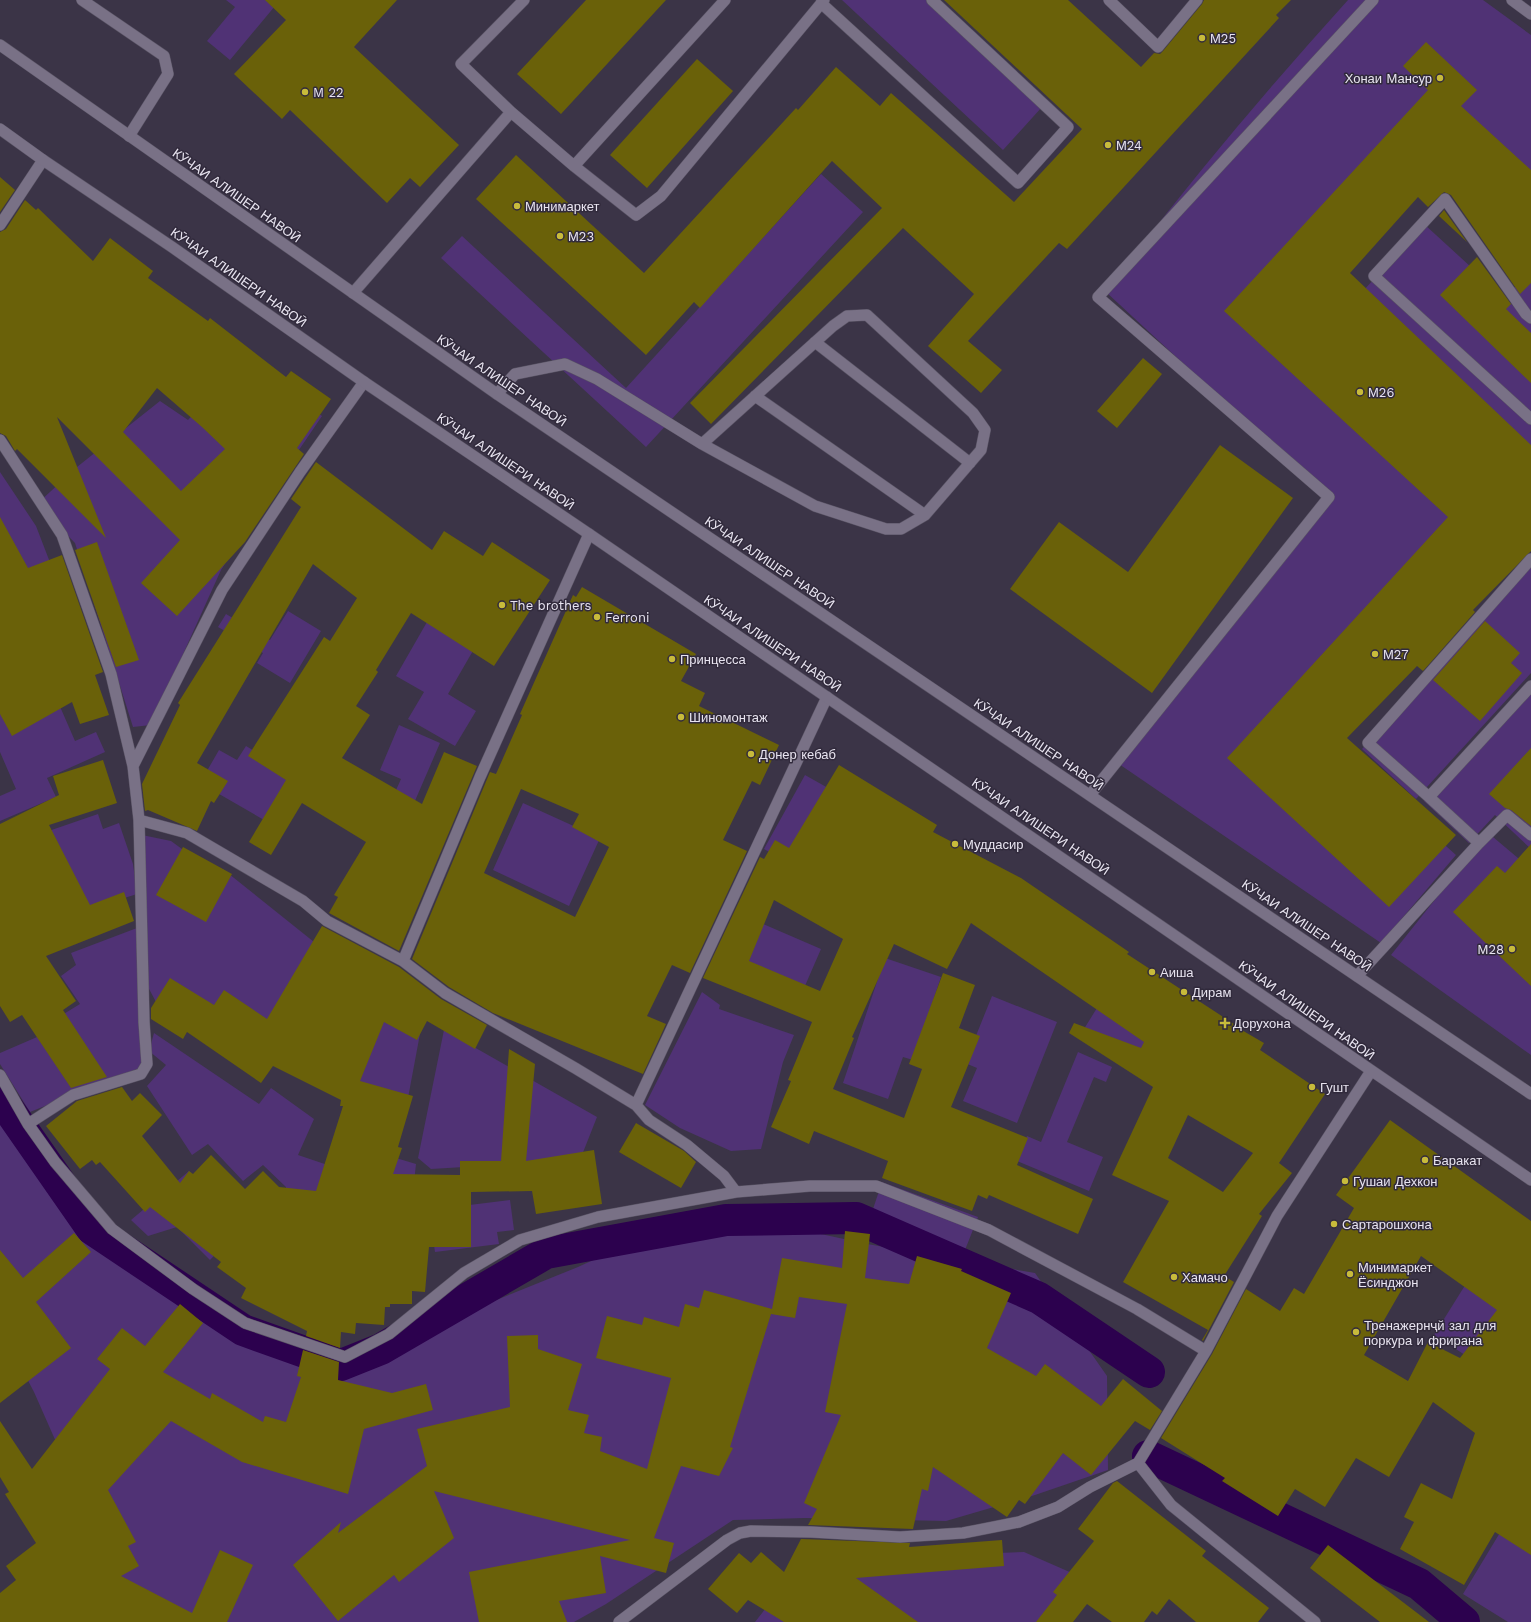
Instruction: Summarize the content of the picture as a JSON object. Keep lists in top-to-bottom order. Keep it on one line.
{"streets":{"street":["КӮЧАИ АЛИШЕР НАВОӢ","КӮЧАИ АЛИШЕРИ НАВОӢ"]},"places":{"other":["М25","Хонаи Мансур","M 22","М24","Минимаркет","М23","М26","The brothers","Ferroni","М27","Принцесса","Шиномонтаж","Донер кебаб","Муддасир","М28","Аиша","Дирам","Гушт","Баракат","Гушаи Дехкон","Сартарошхона","Минимаркет Ёсинджон","Хамачо","Тренажернҷй зал для поркура и фрирана"],"health":["Дорухона"]}}
